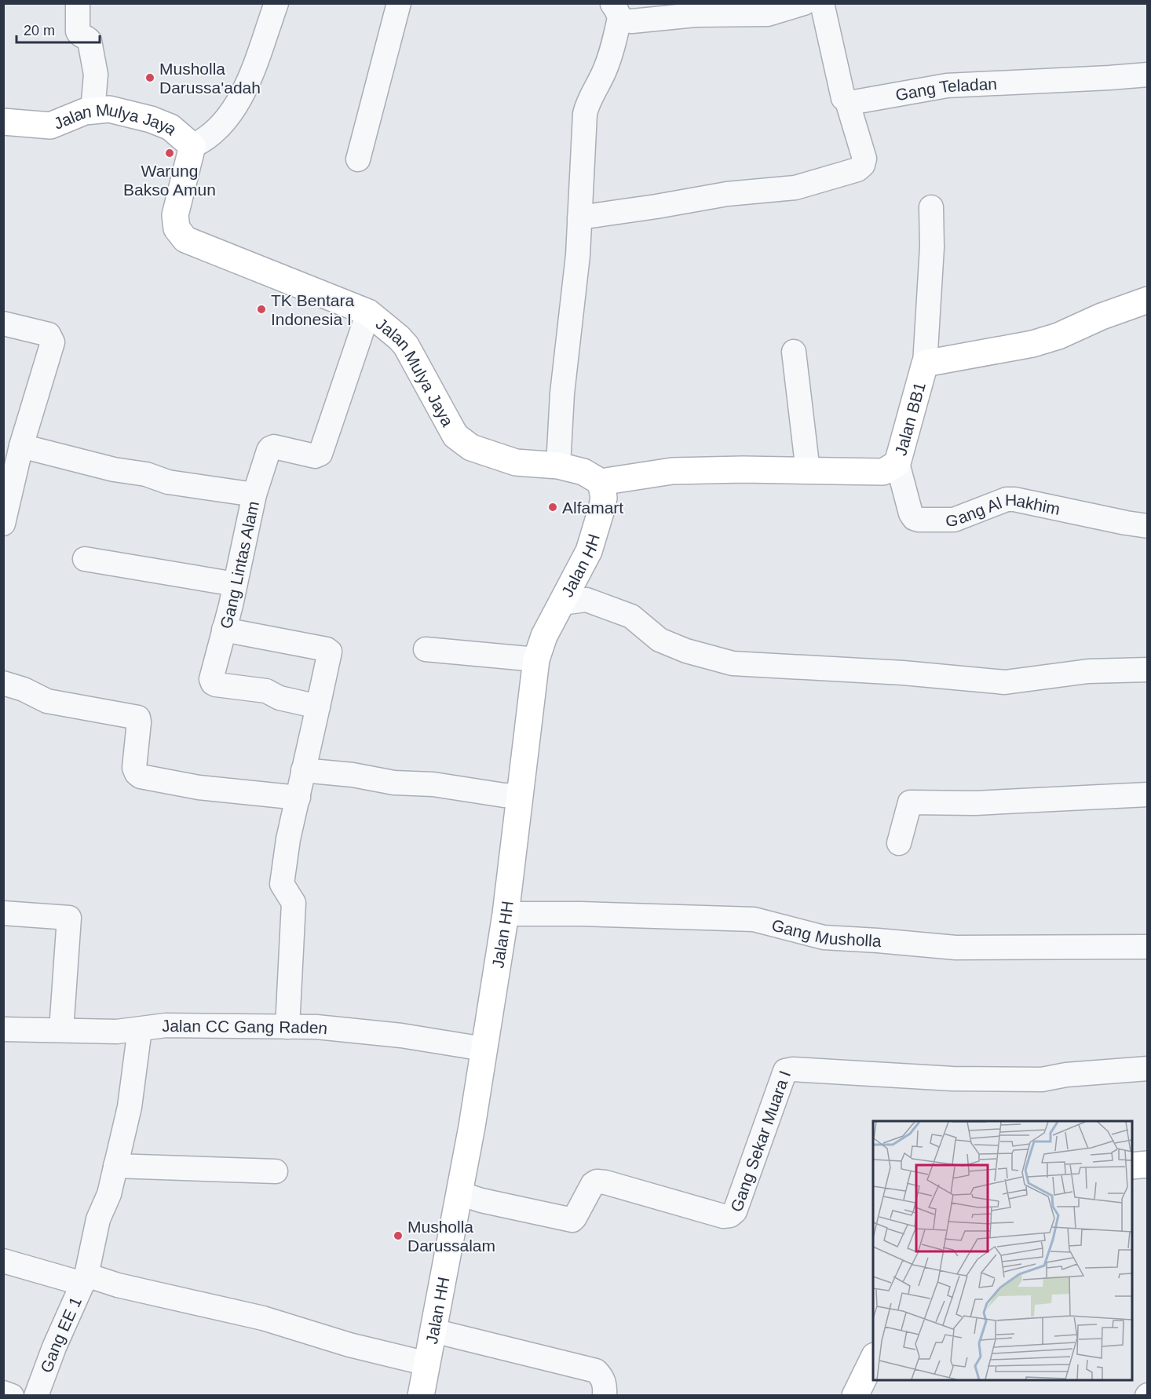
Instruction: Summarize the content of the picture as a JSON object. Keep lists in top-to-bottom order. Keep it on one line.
{"streets":{"street":["Gang Teladan","Jalan Mulya Jaya","Jalan BB1","Gang Al Hakhim","Jalan HH","Gang Lintas Alam","Gang Musholla","Jalan CC Gang Raden","Gang Sekar Muara I","Gang EE 1"]},"crossings":[["Jalan Mulya Jaya","Jalan BB1"],["Jalan Mulya Jaya","Jalan HH"],["Jalan Mulya Jaya","Gang Lintas Alam"],["Jalan BB1","Gang Al Hakhim"],["Jalan BB1","Jalan HH"],["Jalan HH","Gang Musholla"],["Jalan HH","Jalan CC Gang Raden"],["Jalan HH","Gang Sekar Muara I"],["Jalan CC Gang Raden","Gang EE 1"]],"places":["Musholla Darussa'adah","Warung Bakso Amun","TK Bentara Indonesia I","Alfamart","Musholla Darussalam"],"scale_bar":"20 m"}
